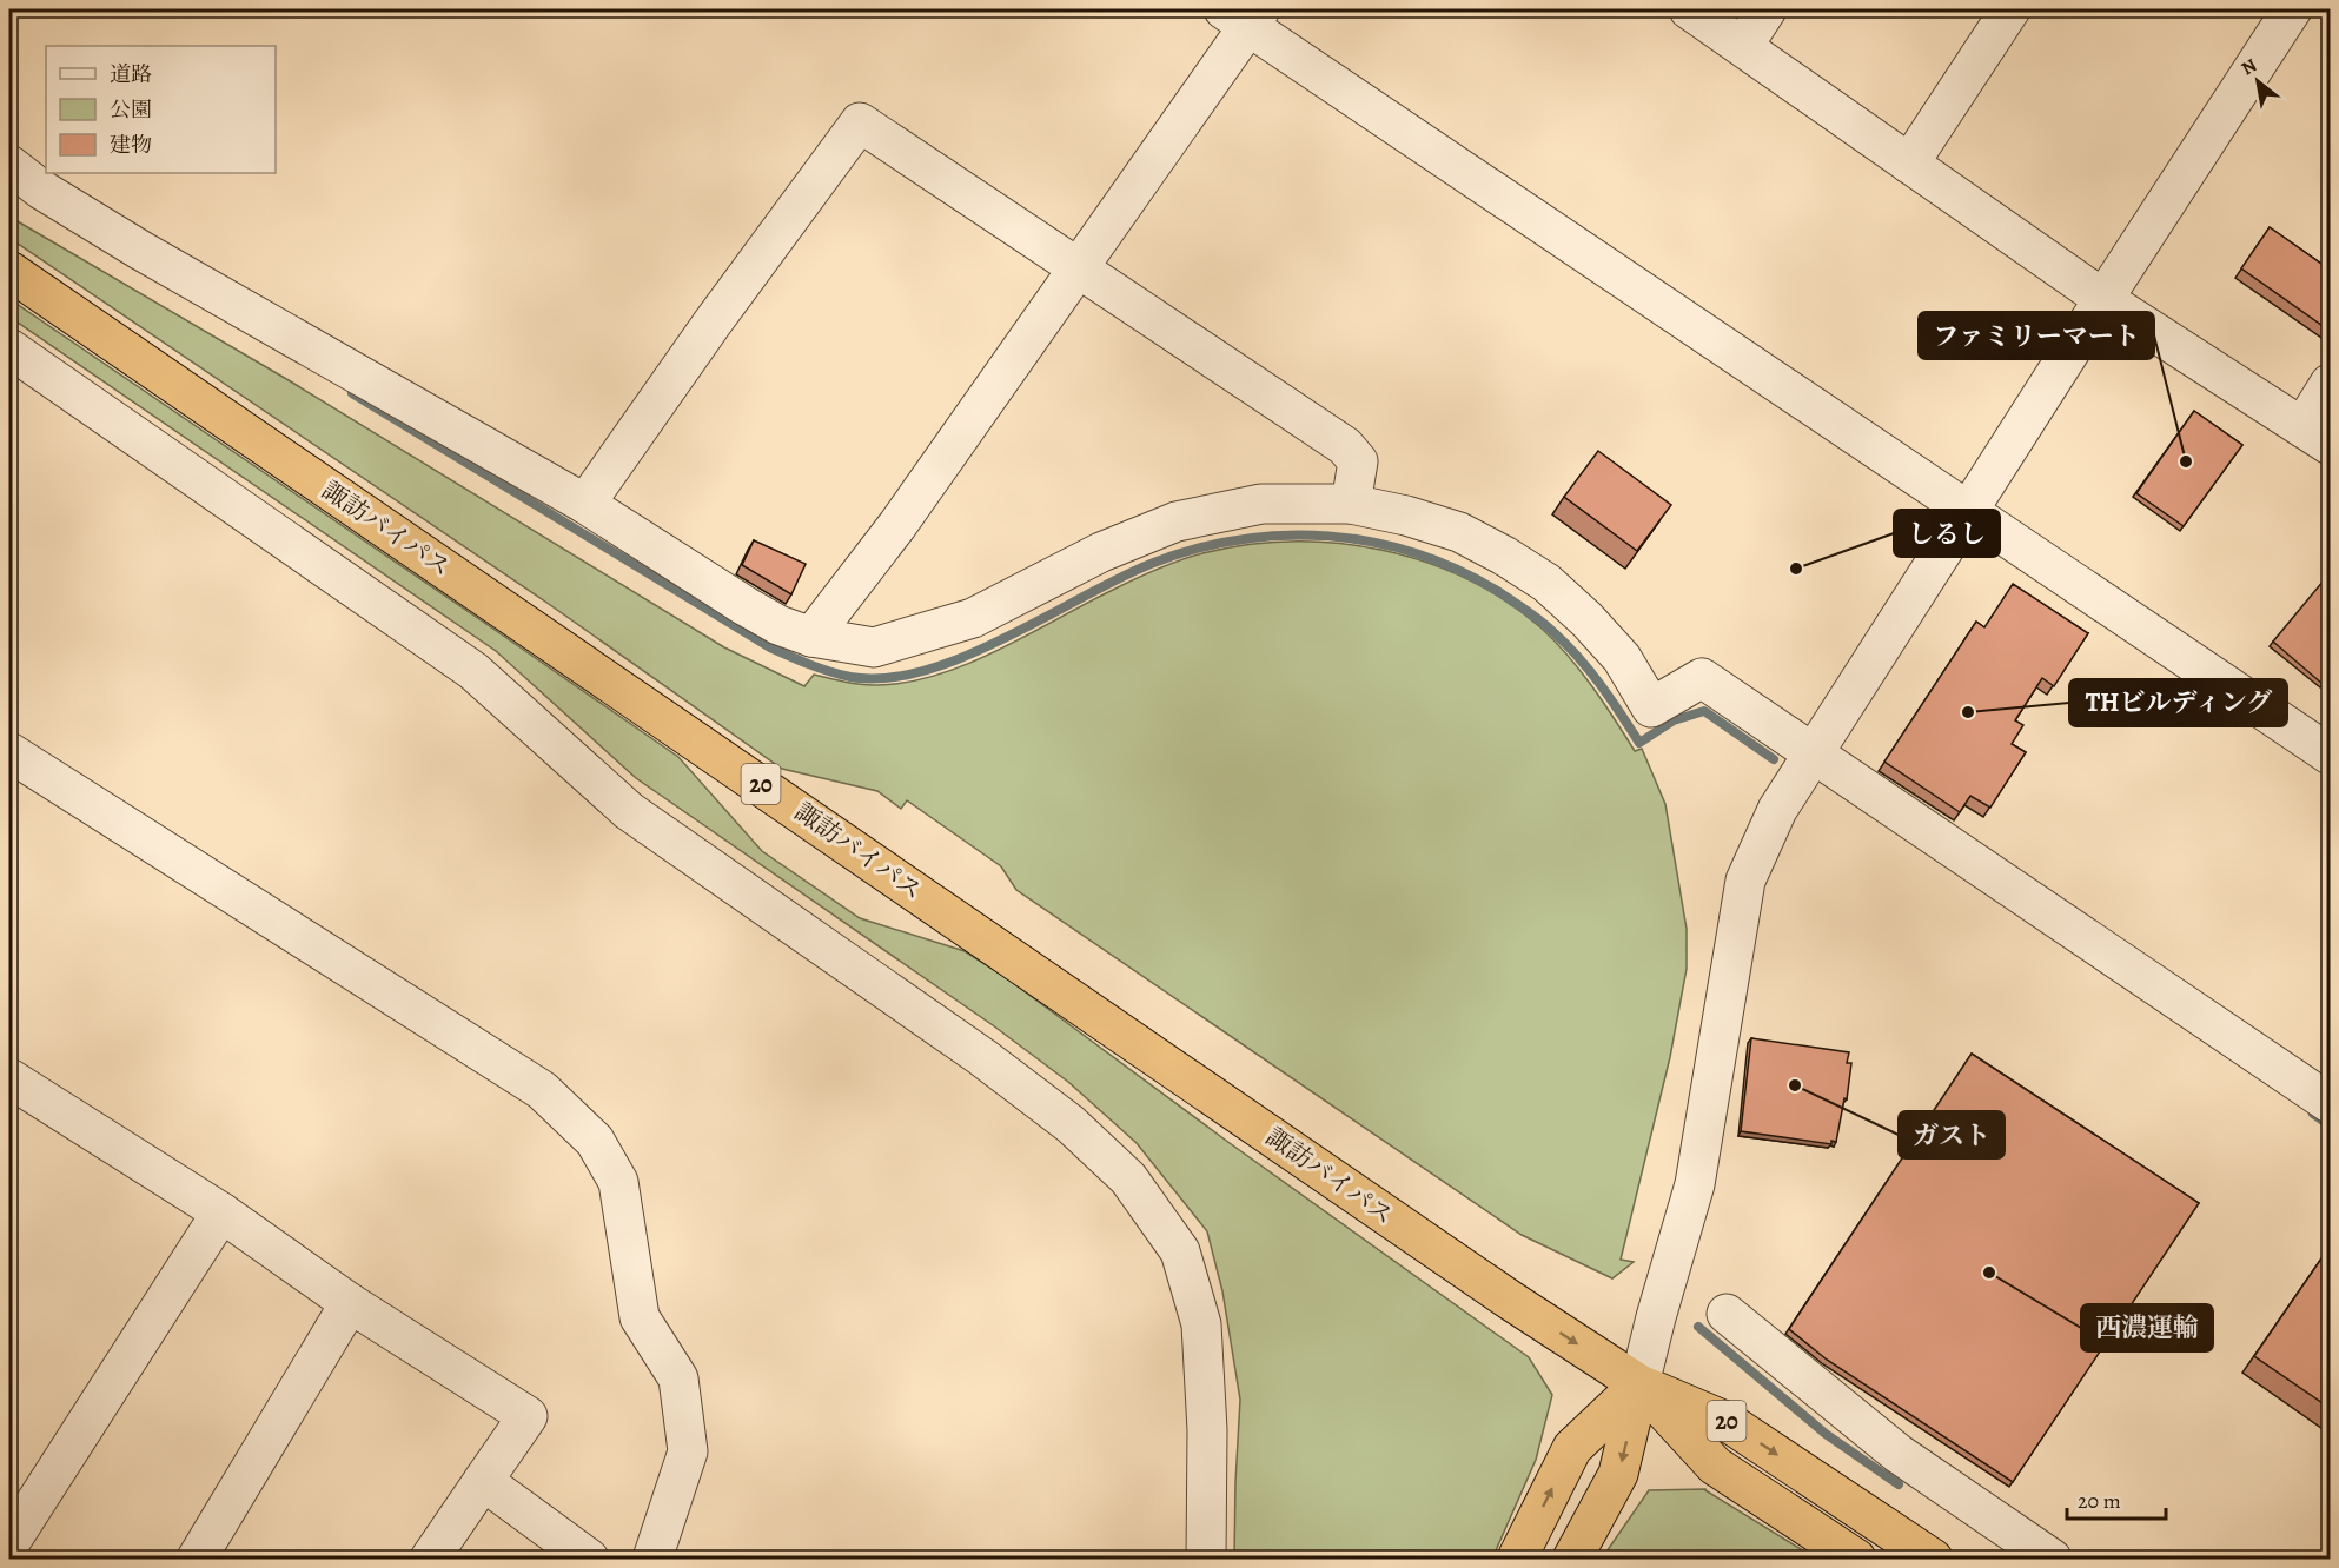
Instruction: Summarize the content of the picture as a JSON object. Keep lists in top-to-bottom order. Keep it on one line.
{"streets":{"highway":["諏訪バイパス","20"]},"one_way":["諏訪バイパス"],"places":["ファミリーマート","しるし","THビルディング","ガスト","西濃運輸"],"legend":["道路","公園","建物"],"scale_bar":"20 m","north":"top left"}
